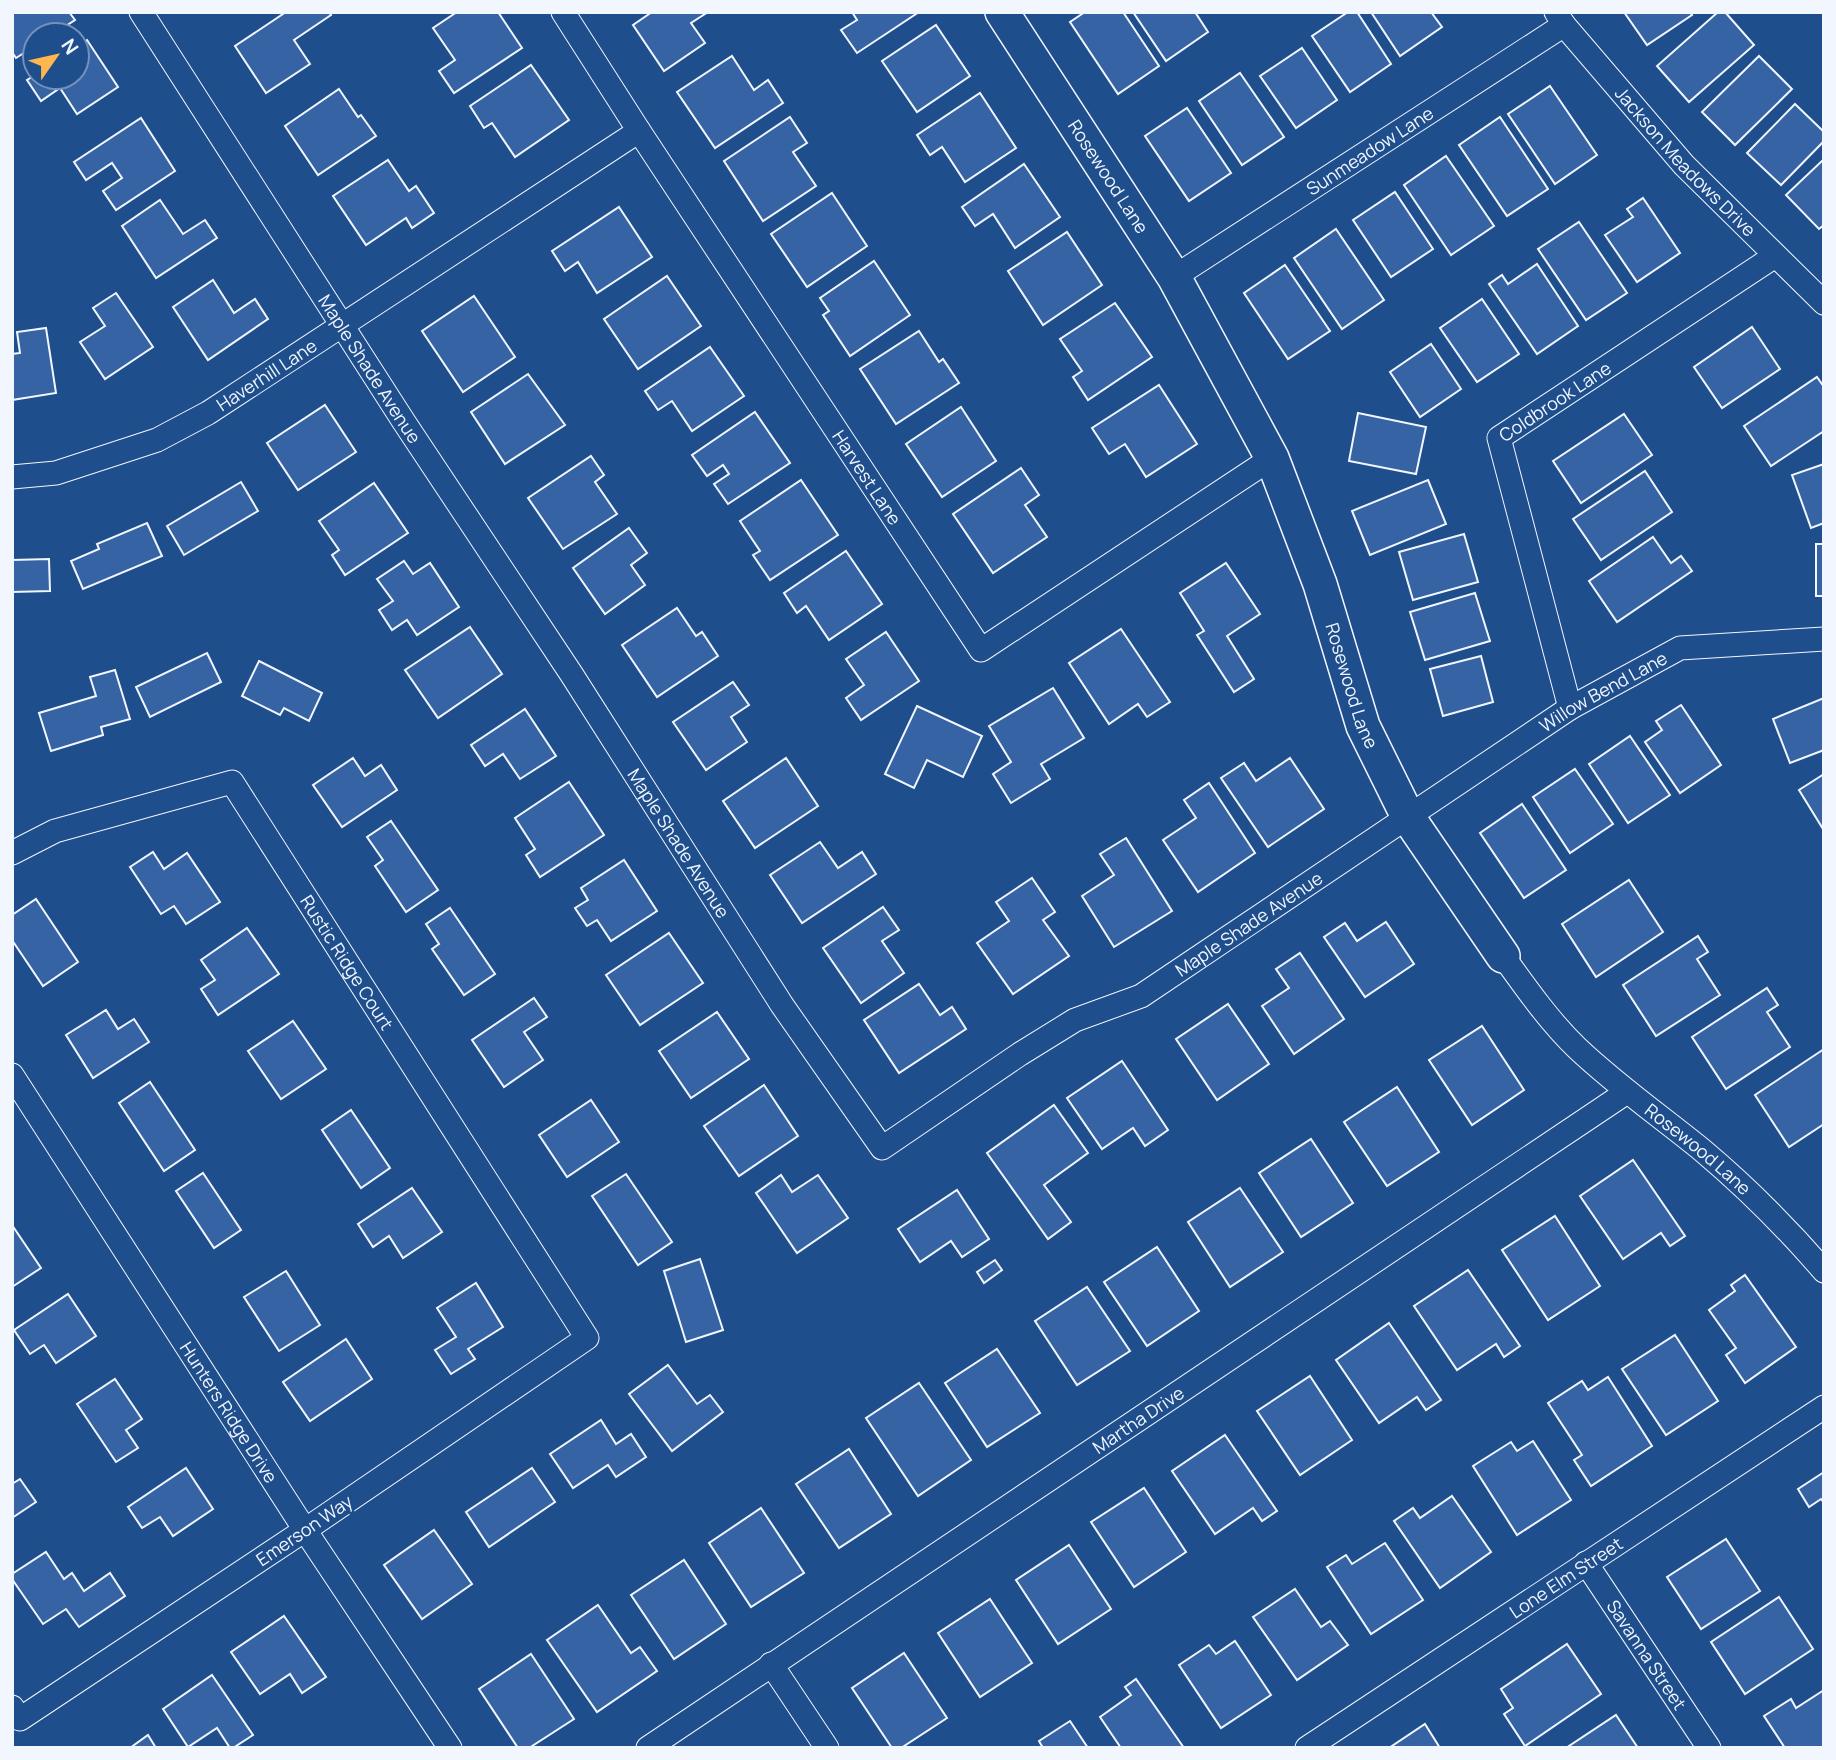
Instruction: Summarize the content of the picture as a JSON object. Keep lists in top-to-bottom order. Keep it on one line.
{"streets":{"street":["Sunmeadow Lane","Jackson Meadows Drive","Rosewood Lane","Maple Shade Avenue","Haverhill Lane","Coldbrook Lane","Harvest Lane","Willow Bend Lane","Rustic Ridge Court","Hunters Ridge Drive","Martha Drive","Emerson Way","Lone Elm Street","Savanna Street"]},"crossings":[["Sunmeadow Lane","Jackson Meadows Drive"],["Sunmeadow Lane","Rosewood Lane"],["Jackson Meadows Drive","Coldbrook Lane"],["Rosewood Lane","Maple Shade Avenue"],["Rosewood Lane","Harvest Lane"],["Rosewood Lane","Willow Bend Lane"],["Rosewood Lane","Martha Drive"],["Maple Shade Avenue","Haverhill Lane"],["Maple Shade Avenue","Willow Bend Lane"],["Haverhill Lane","Harvest Lane"],["Coldbrook Lane","Willow Bend Lane"],["Rustic Ridge Court","Emerson Way"],["Hunters Ridge Drive","Emerson Way"],["Lone Elm Street","Savanna Street"]],"north":"top right"}
